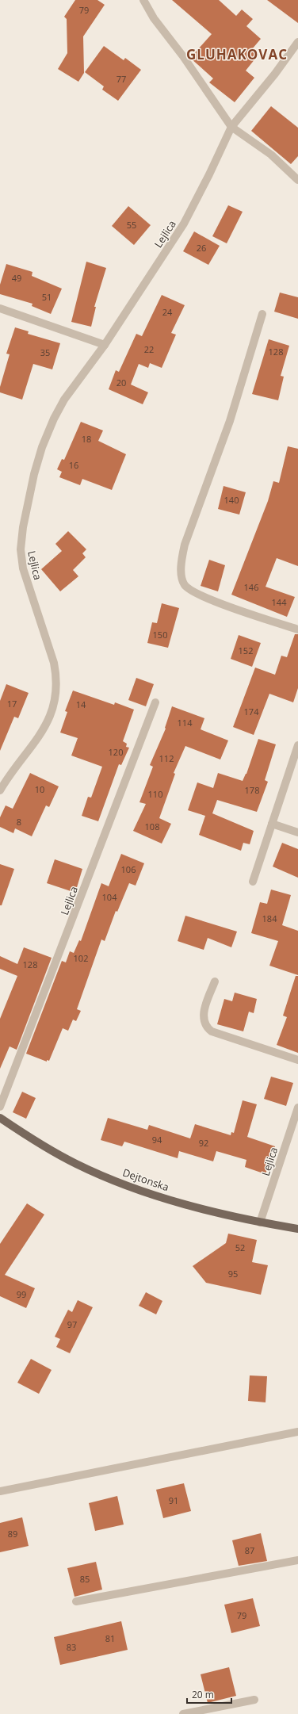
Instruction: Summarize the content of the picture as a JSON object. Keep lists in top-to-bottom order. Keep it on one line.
{"streets":{"main road":["Dejtonska"],"street":["Lejlica"]},"crossings":[["Lejlica","Dejtonska"]],"districts":["GLUHAKOVAC"],"house_numbers":["79","77","55","26","49","51","24","22","128","35","20","18","16","140","146","144","150","152","17","14","174","114","120","112","10","178","110","8","108","106","104","184","102","128","94","92","52","95","99","97","91","89","87","85","79","81","83"],"scale_bar":"20 m"}
